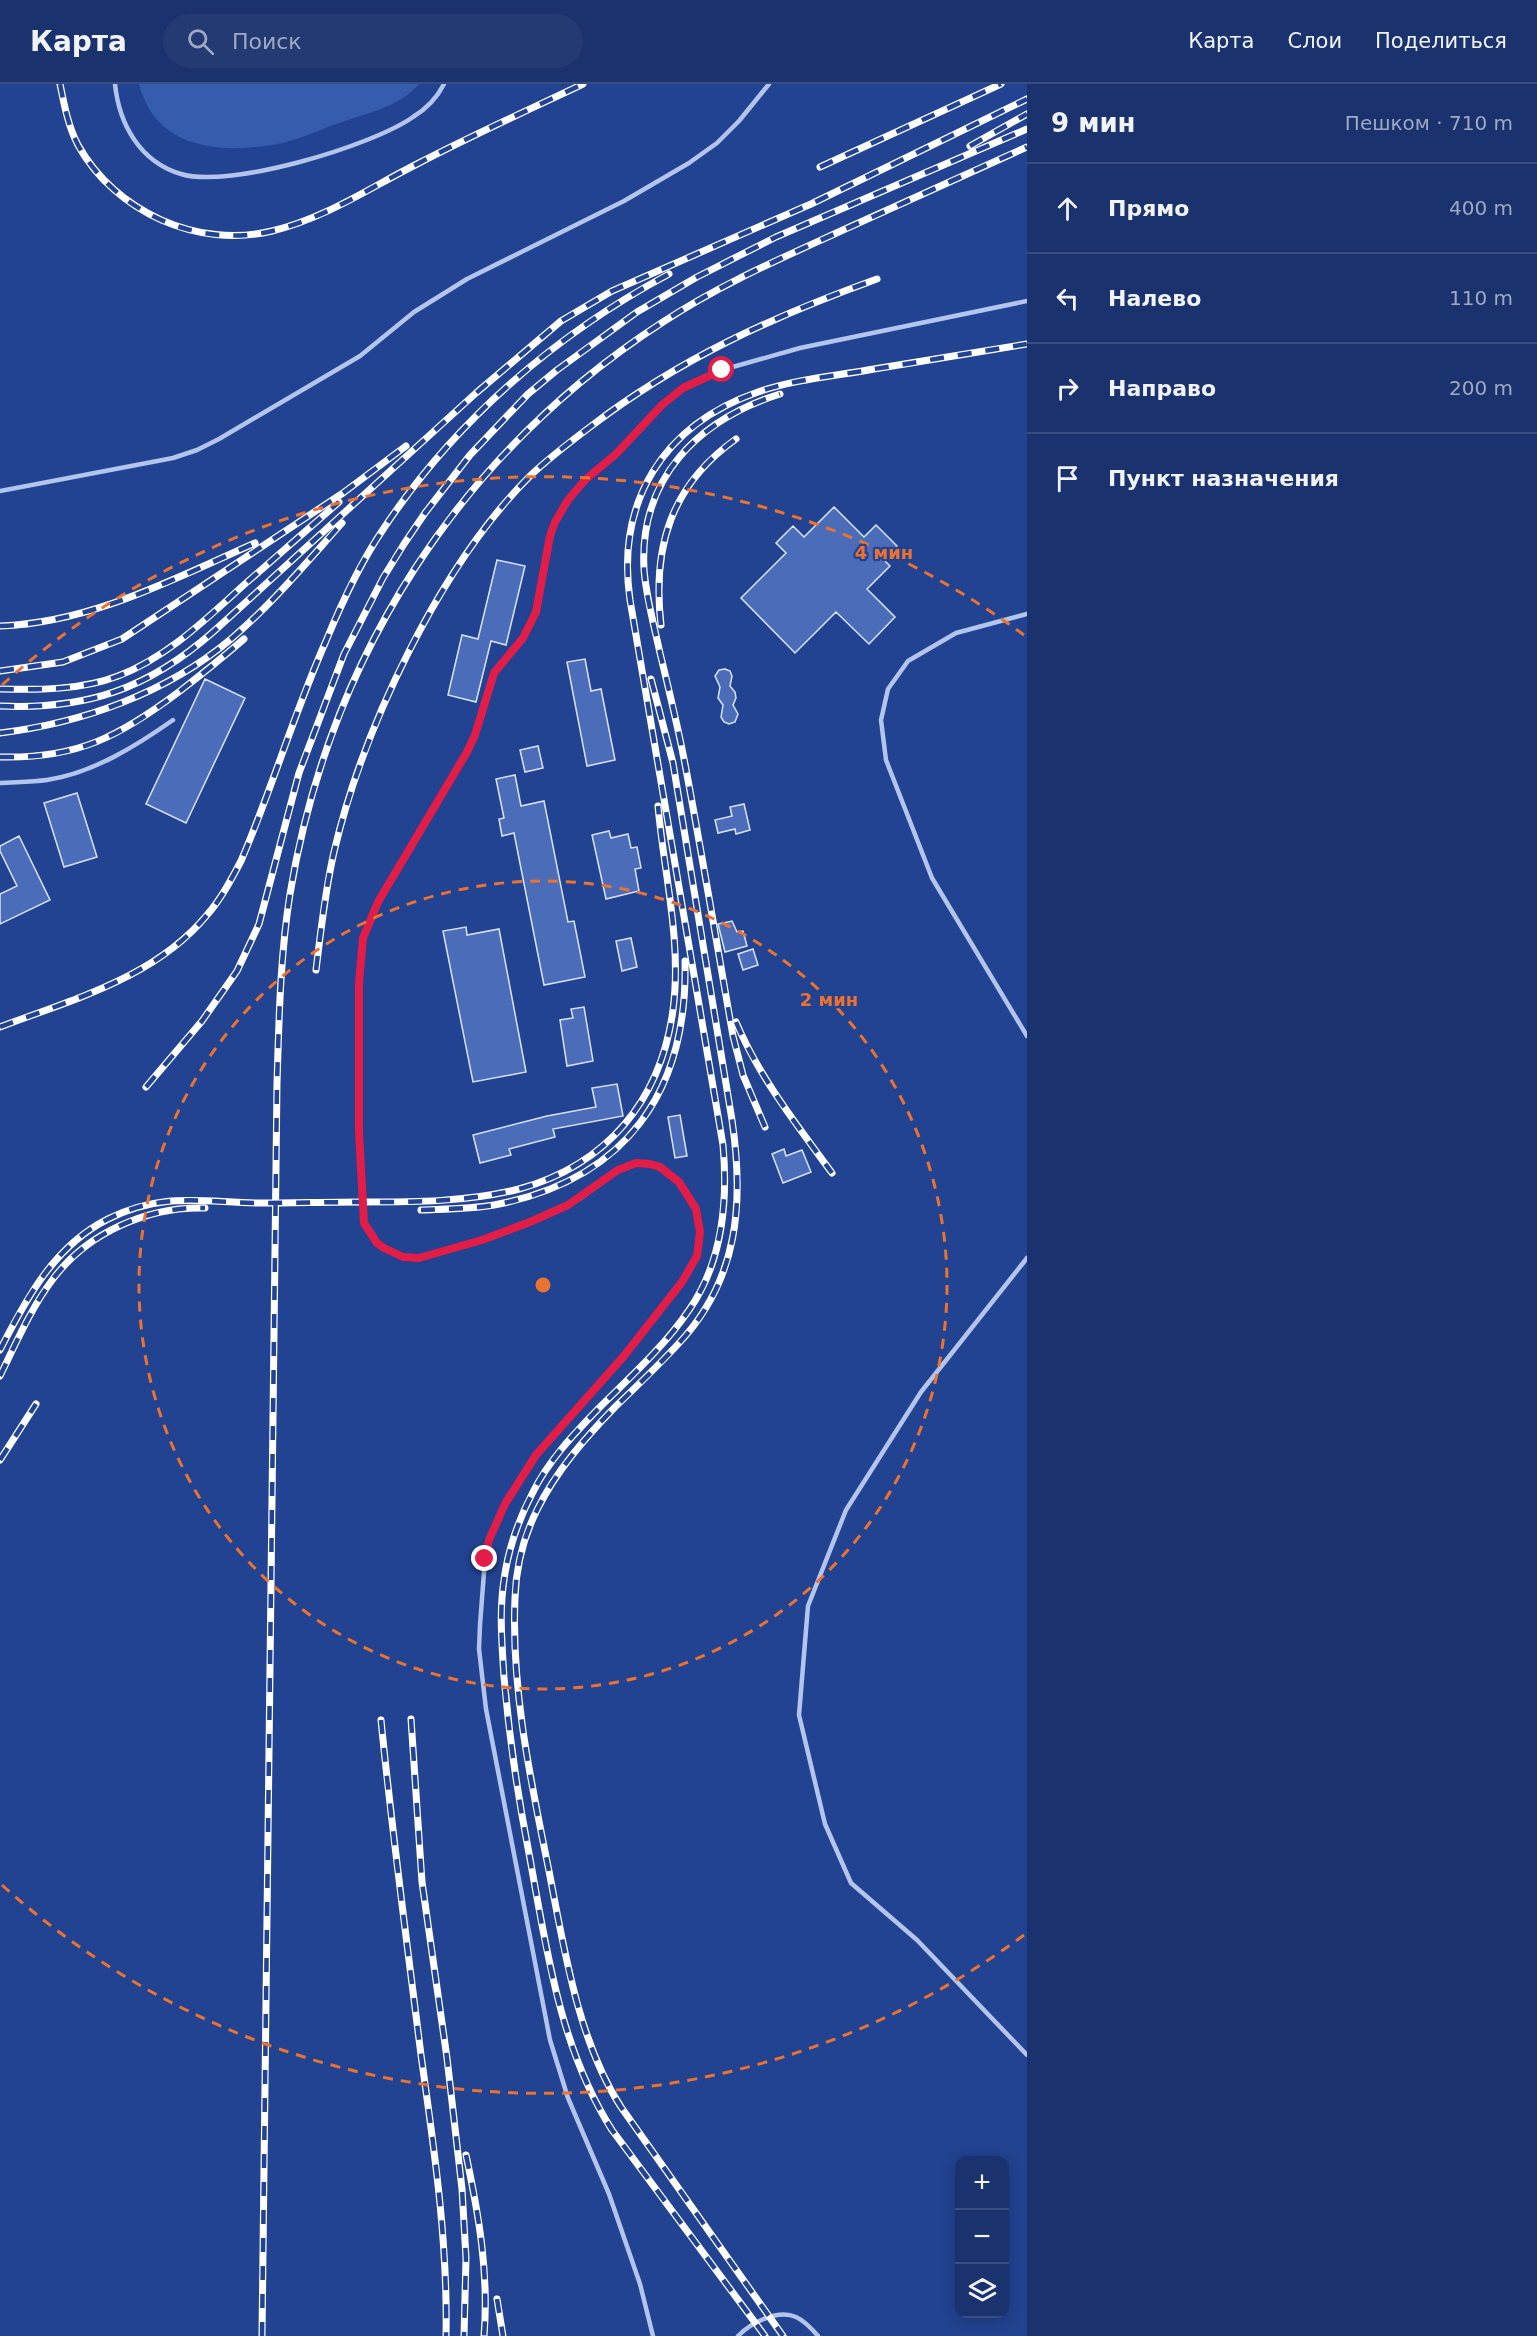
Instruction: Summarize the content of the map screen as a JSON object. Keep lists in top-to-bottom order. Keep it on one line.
{"page":{"header":"Карта","search":"Поиск","nav":["Карта","Слои","Поделиться"],"heading":["9 мин","Пешком · 710 m"],"list":[["Прямо","400 m"],["Налево","110 m"],["Направо","200 m"],"Пункт назначения"],"map_buttons":["+","−"]},"rings":["4 мин","2 мин"]}
